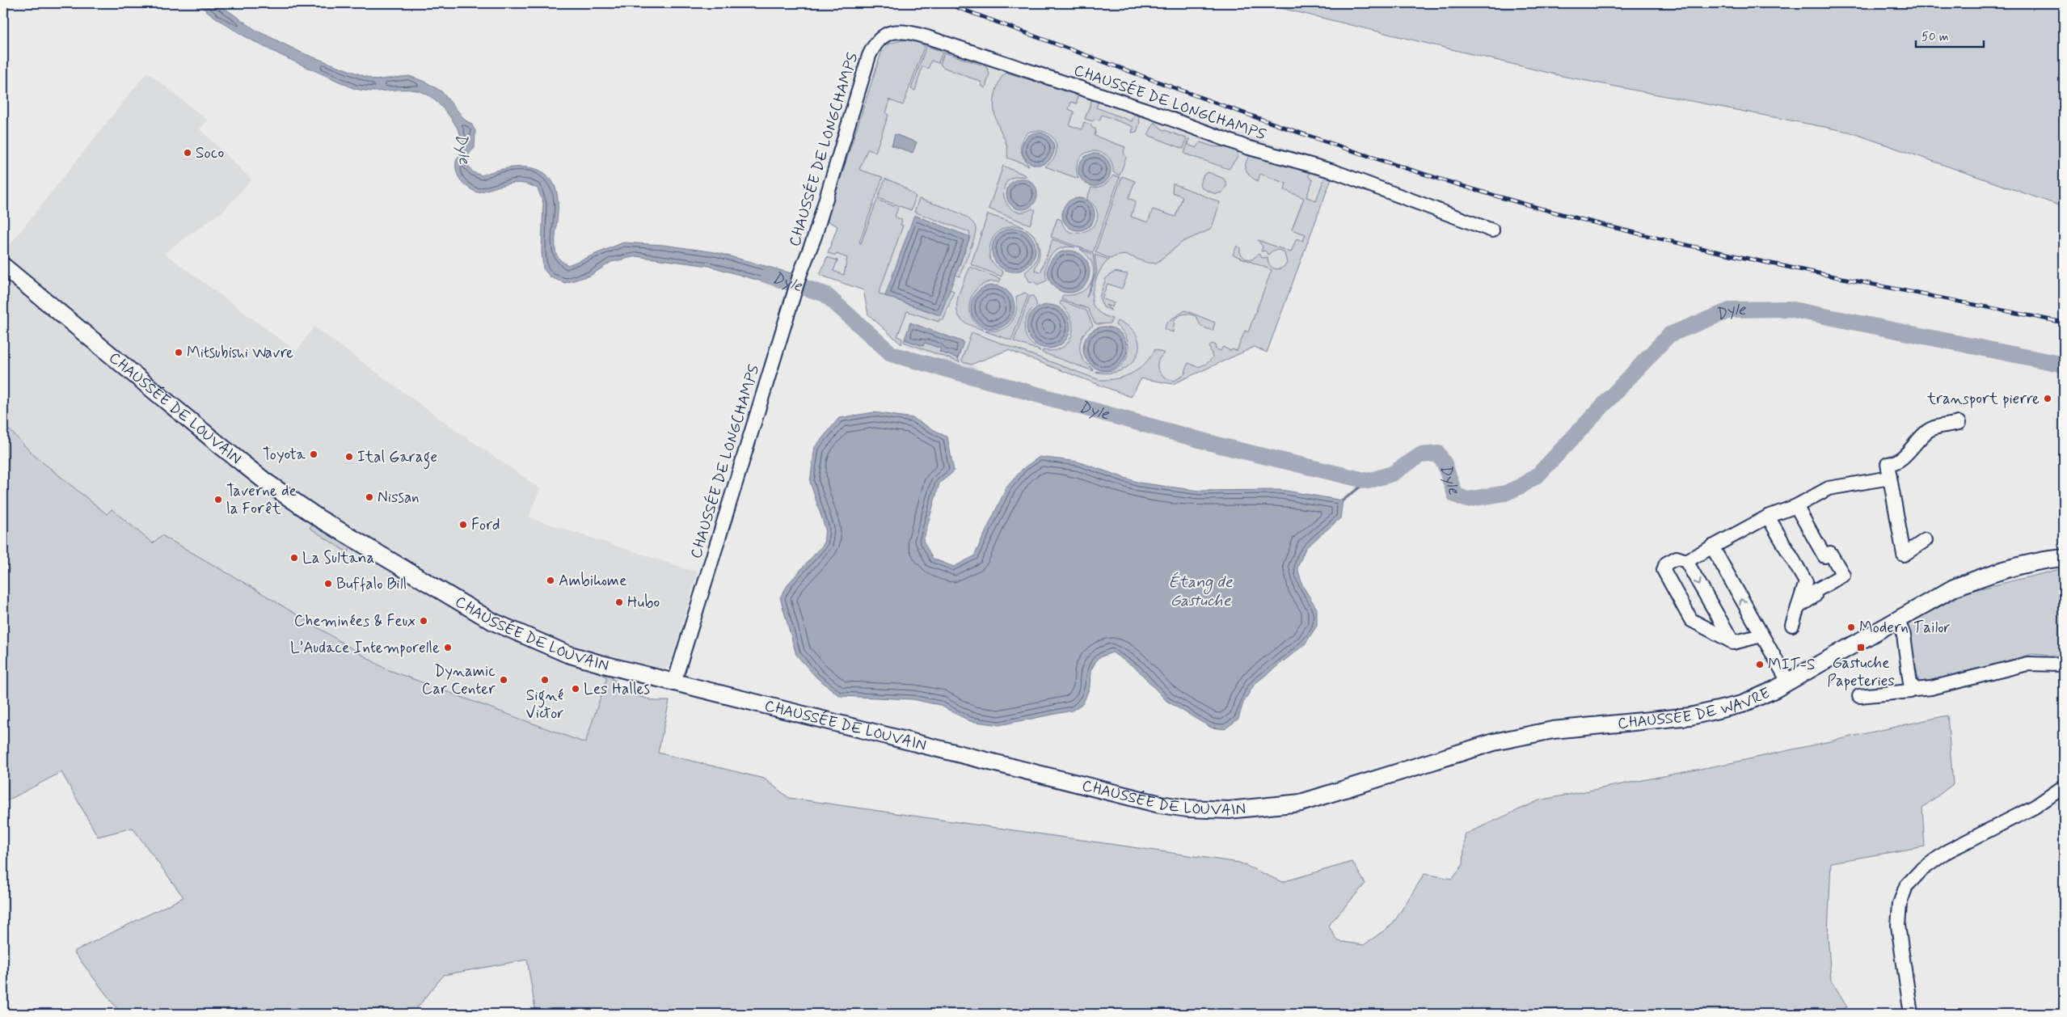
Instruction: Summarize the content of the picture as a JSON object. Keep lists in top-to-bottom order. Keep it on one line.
{"streets":{"main road":["CHAUSSÉE DE LOUVAIN","CHAUSSÉE DE WAVRE"],"street":["CHAUSSÉE DE LONGCHAMPS"]},"crossings":[["CHAUSSÉE DE LONGCHAMPS","CHAUSSÉE DE LOUVAIN"],["CHAUSSÉE DE LOUVAIN","CHAUSSÉE DE WAVRE"]],"water":["Dyle","Étang de Gastuche"],"places":{"other":["Soco","Mitsubishi Wavre","transport pierre","Toyota","Ital Garage","Nissan","Taverne de la Forêt","Ford","La Sultana","Ambihome","Buffalo Bill","Hubo","Cheminées & Feux","Modern Tailor","L’Audace Intemporelle","MIT-S","Dynamic Car Center","Signé Victor","Les Halles"],"transit":["Gastuche Papeteries"]},"scale_bar":"50 m"}
